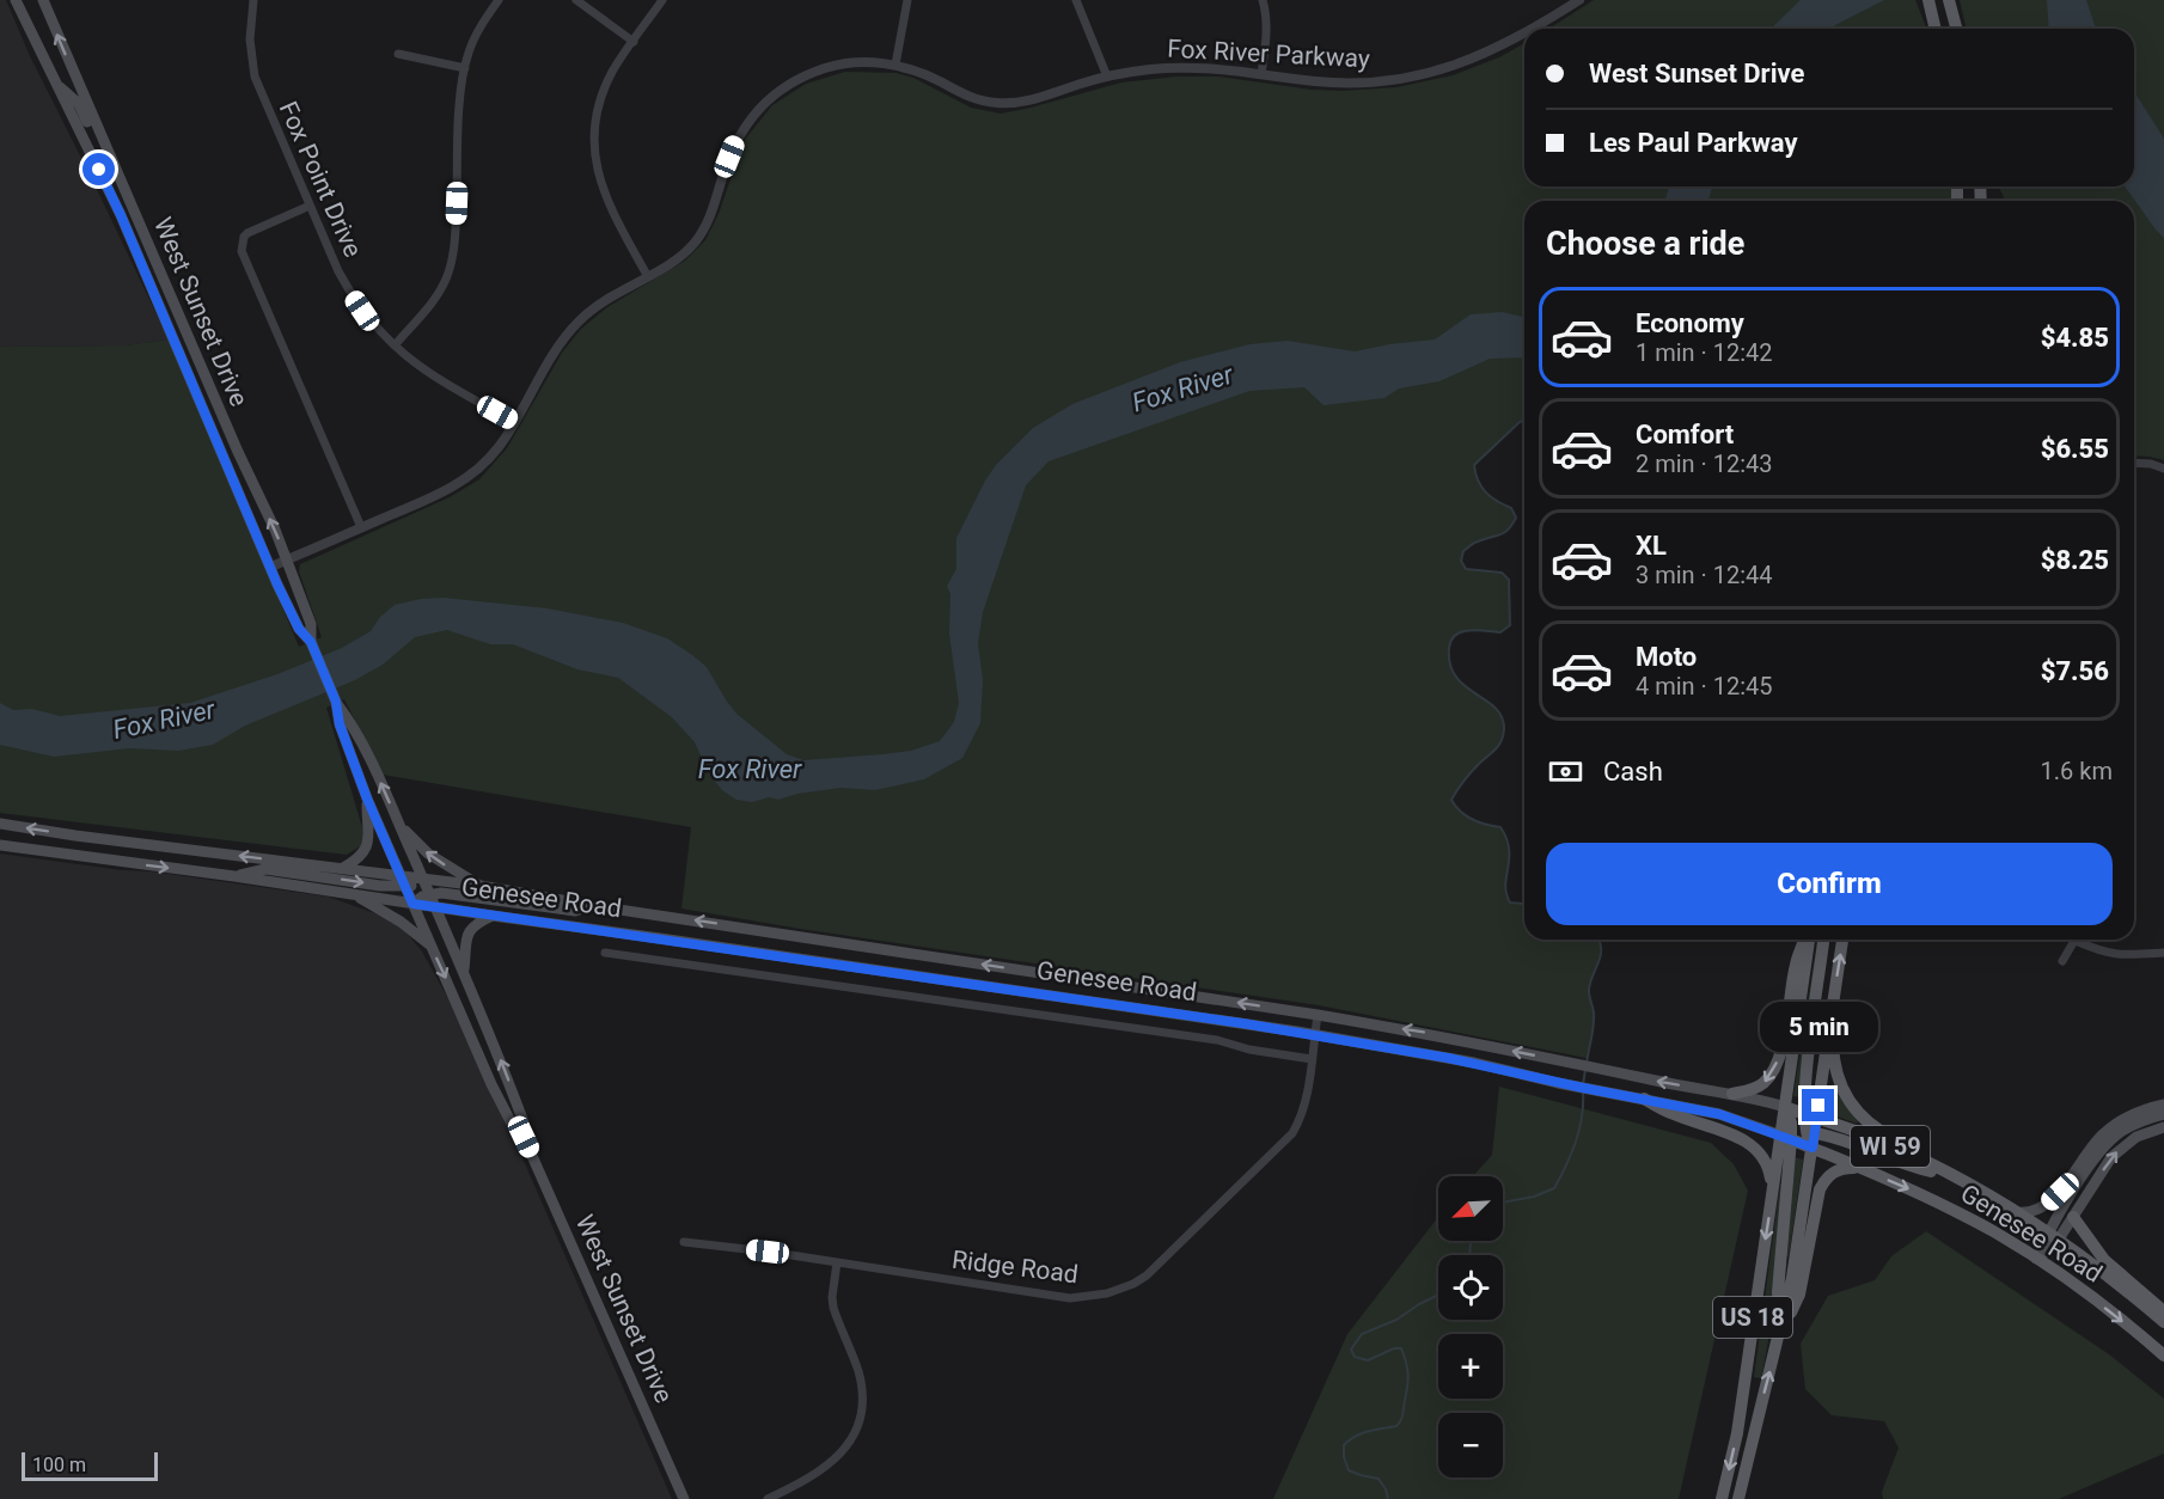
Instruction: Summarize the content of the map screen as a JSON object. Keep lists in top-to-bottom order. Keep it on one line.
{"streets":{"main road":["West Sunset Drive","Genesee Road","WI 59","US 18"],"street":["Fox River Parkway","Fox Point Drive","Ridge Road"]},"crossings":[["Fox River Parkway","Fox Point Drive"],["Fox River Parkway","West Sunset Drive"],["West Sunset Drive","Genesee Road"],["Genesee Road","Ridge Road"],["Genesee Road","US 18"]],"water":["Fox River"],"scale_bar":"100 m","north":"bottom left","page":{"banner":["West Sunset Drive","Les Paul Parkway"],"heading":"Choose a ride","list":[{"name":"Economy","note":"1 min · 12:42","value":"$4.85"},{"name":"Comfort","note":"2 min · 12:43","value":"$6.55"},{"name":"XL","note":"3 min · 12:44","value":"$8.25"},{"name":"Moto","note":"4 min · 12:45","value":"$7.56"}],"pay":["Cash","1.6 km"],"buttons":"Confirm","bubble":"5 min","map_buttons":["+","−"],"scale":"100 m"}}
